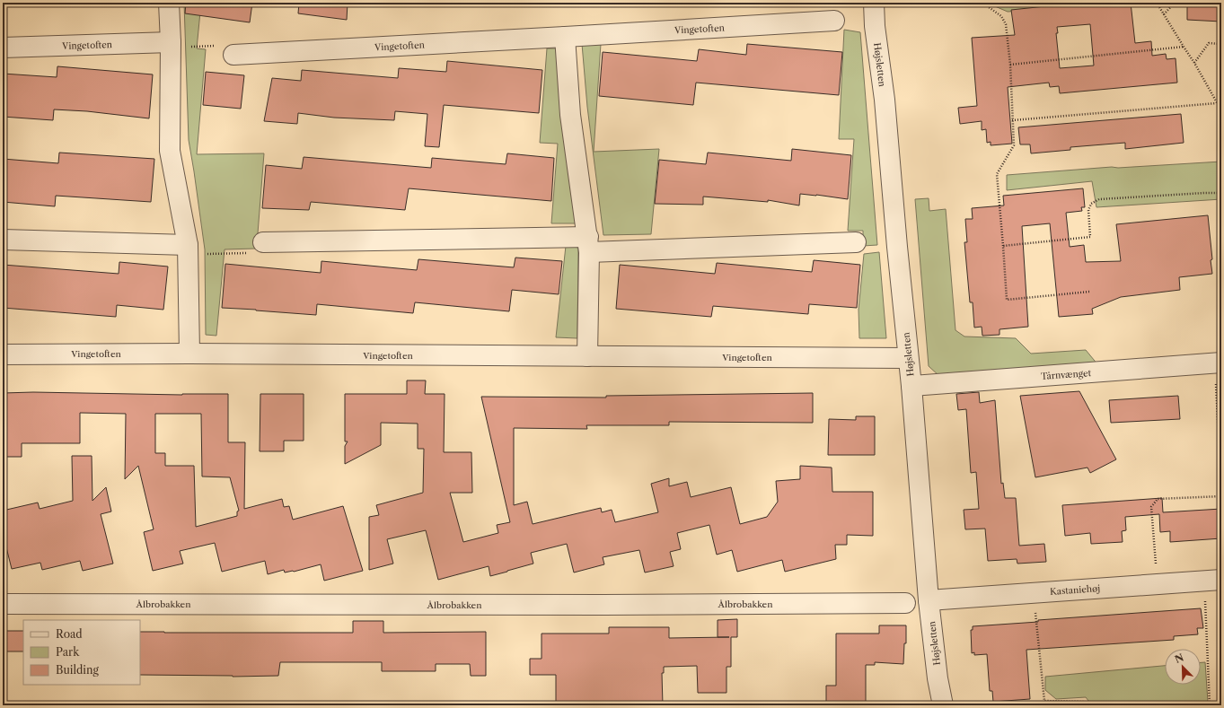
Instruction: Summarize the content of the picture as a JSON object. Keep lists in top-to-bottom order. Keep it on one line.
{"streets":{"street":["Vingetoften","Højsletten","Tårnvænget","Kastaniehøj","Ålbrobakken"]},"crossings":[["Vingetoften","Højsletten"],["Højsletten","Tårnvænget"],["Højsletten","Kastaniehøj"]],"legend":["Road","Park","Building"],"north":"top left"}
